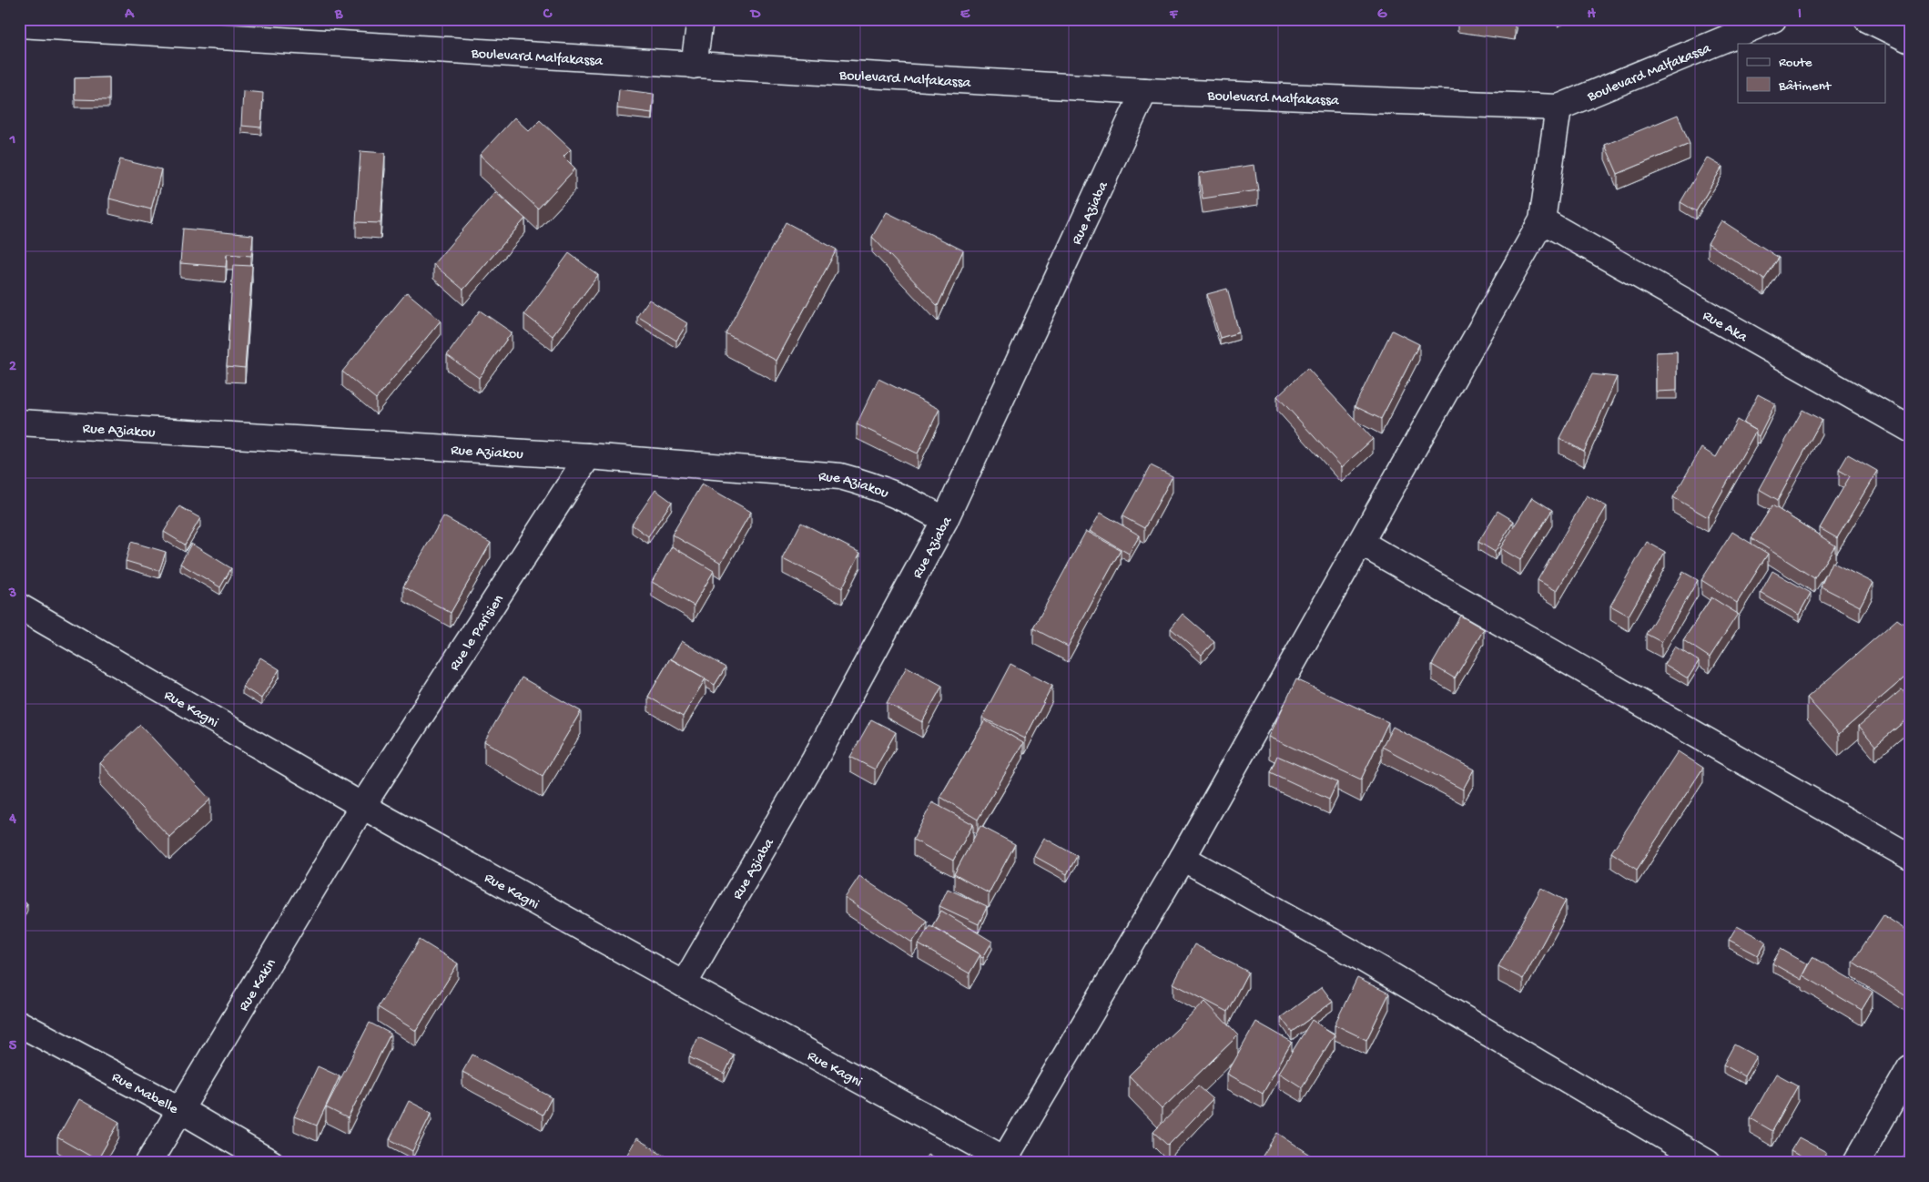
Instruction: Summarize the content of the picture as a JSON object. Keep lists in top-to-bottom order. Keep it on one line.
{"streets":{"street":["Boulevard Malfakassa","Rue Aziaba","Rue Aka","Rue Aziakou","Rue le Parisien","Rue Kagni","Rue Kakin","Rue Mabelle"]},"crossings":[["Boulevard Malfakassa","Rue Aziaba"],["Rue Aziaba","Rue Aziakou"],["Rue Aziaba","Rue Kagni"],["Rue Aziakou","Rue le Parisien"],["Rue le Parisien","Rue Kagni"],["Rue le Parisien","Rue Kakin"],["Rue Kagni","Rue Kakin"],["Rue Kakin","Rue Mabelle"]],"legend":["Route","Bâtiment"],"grid":{"columns":["A","B","C","D","E","F","G","H","I"],"rows":["1","2","3","4","5"]}}
